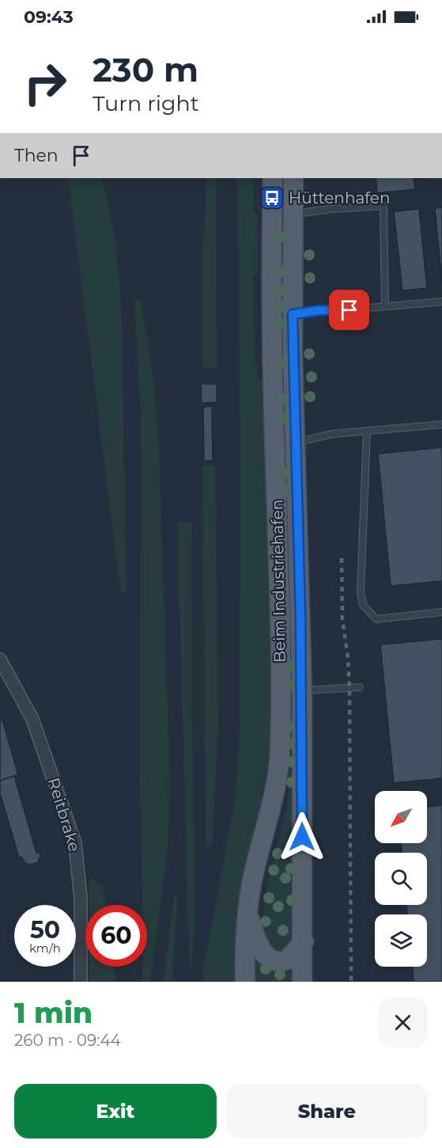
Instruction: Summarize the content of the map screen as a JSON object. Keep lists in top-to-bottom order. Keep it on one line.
{"streets":{"main road":["Beim Industriehafen"],"street":["Reitbrake"]},"places":{"bus stop":["Hüttenhafen"]},"north":"bottom left","page":{"status":"09:43","turn":["230 m","Turn right"],"then":"Then","speed":"50 km/h","limit":"60","heading":["1 min","260 m · 09:44"],"buttons":["Exit","Share"]}}
